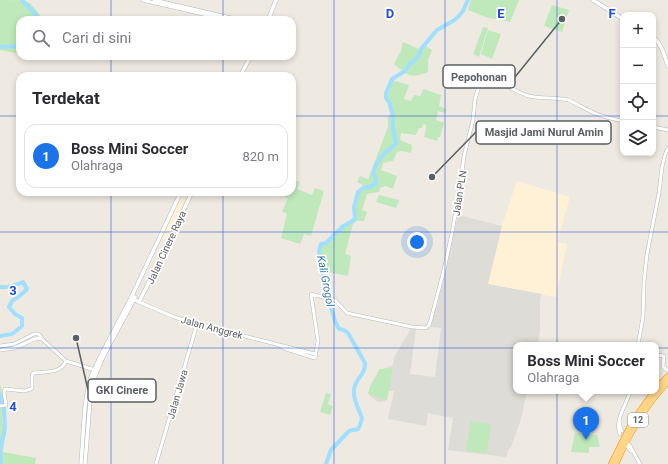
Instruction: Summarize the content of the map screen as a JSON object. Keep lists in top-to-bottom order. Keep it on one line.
{"streets":{"highway":["12"],"main road":["Jalan Cinere Raya","Jalan Anggrek"],"street":["Jalan PLN","Jalan Jawa"]},"crossings":[["Jalan PLN","Jalan Anggrek"],["Jalan Cinere Raya","Jalan Anggrek"],["Jalan Anggrek","Jalan Jawa"]],"water":["Kali Grogol"],"places":["Pepohonan","Masjid Jami Nurul Amin","GKI Cinere"],"page":{"map_buttons":["+","−"],"search":"Cari di sini","heading":"Terdekat","list":[{"mark":"1","name":"Boss Mini Soccer","note":"Olahraga","value":"820 m"}],"popup":["Boss Mini Soccer","Olahraga"],"pins":"1"},"grid":{"columns":["D","E","F"],"rows":["3","4"]}}
